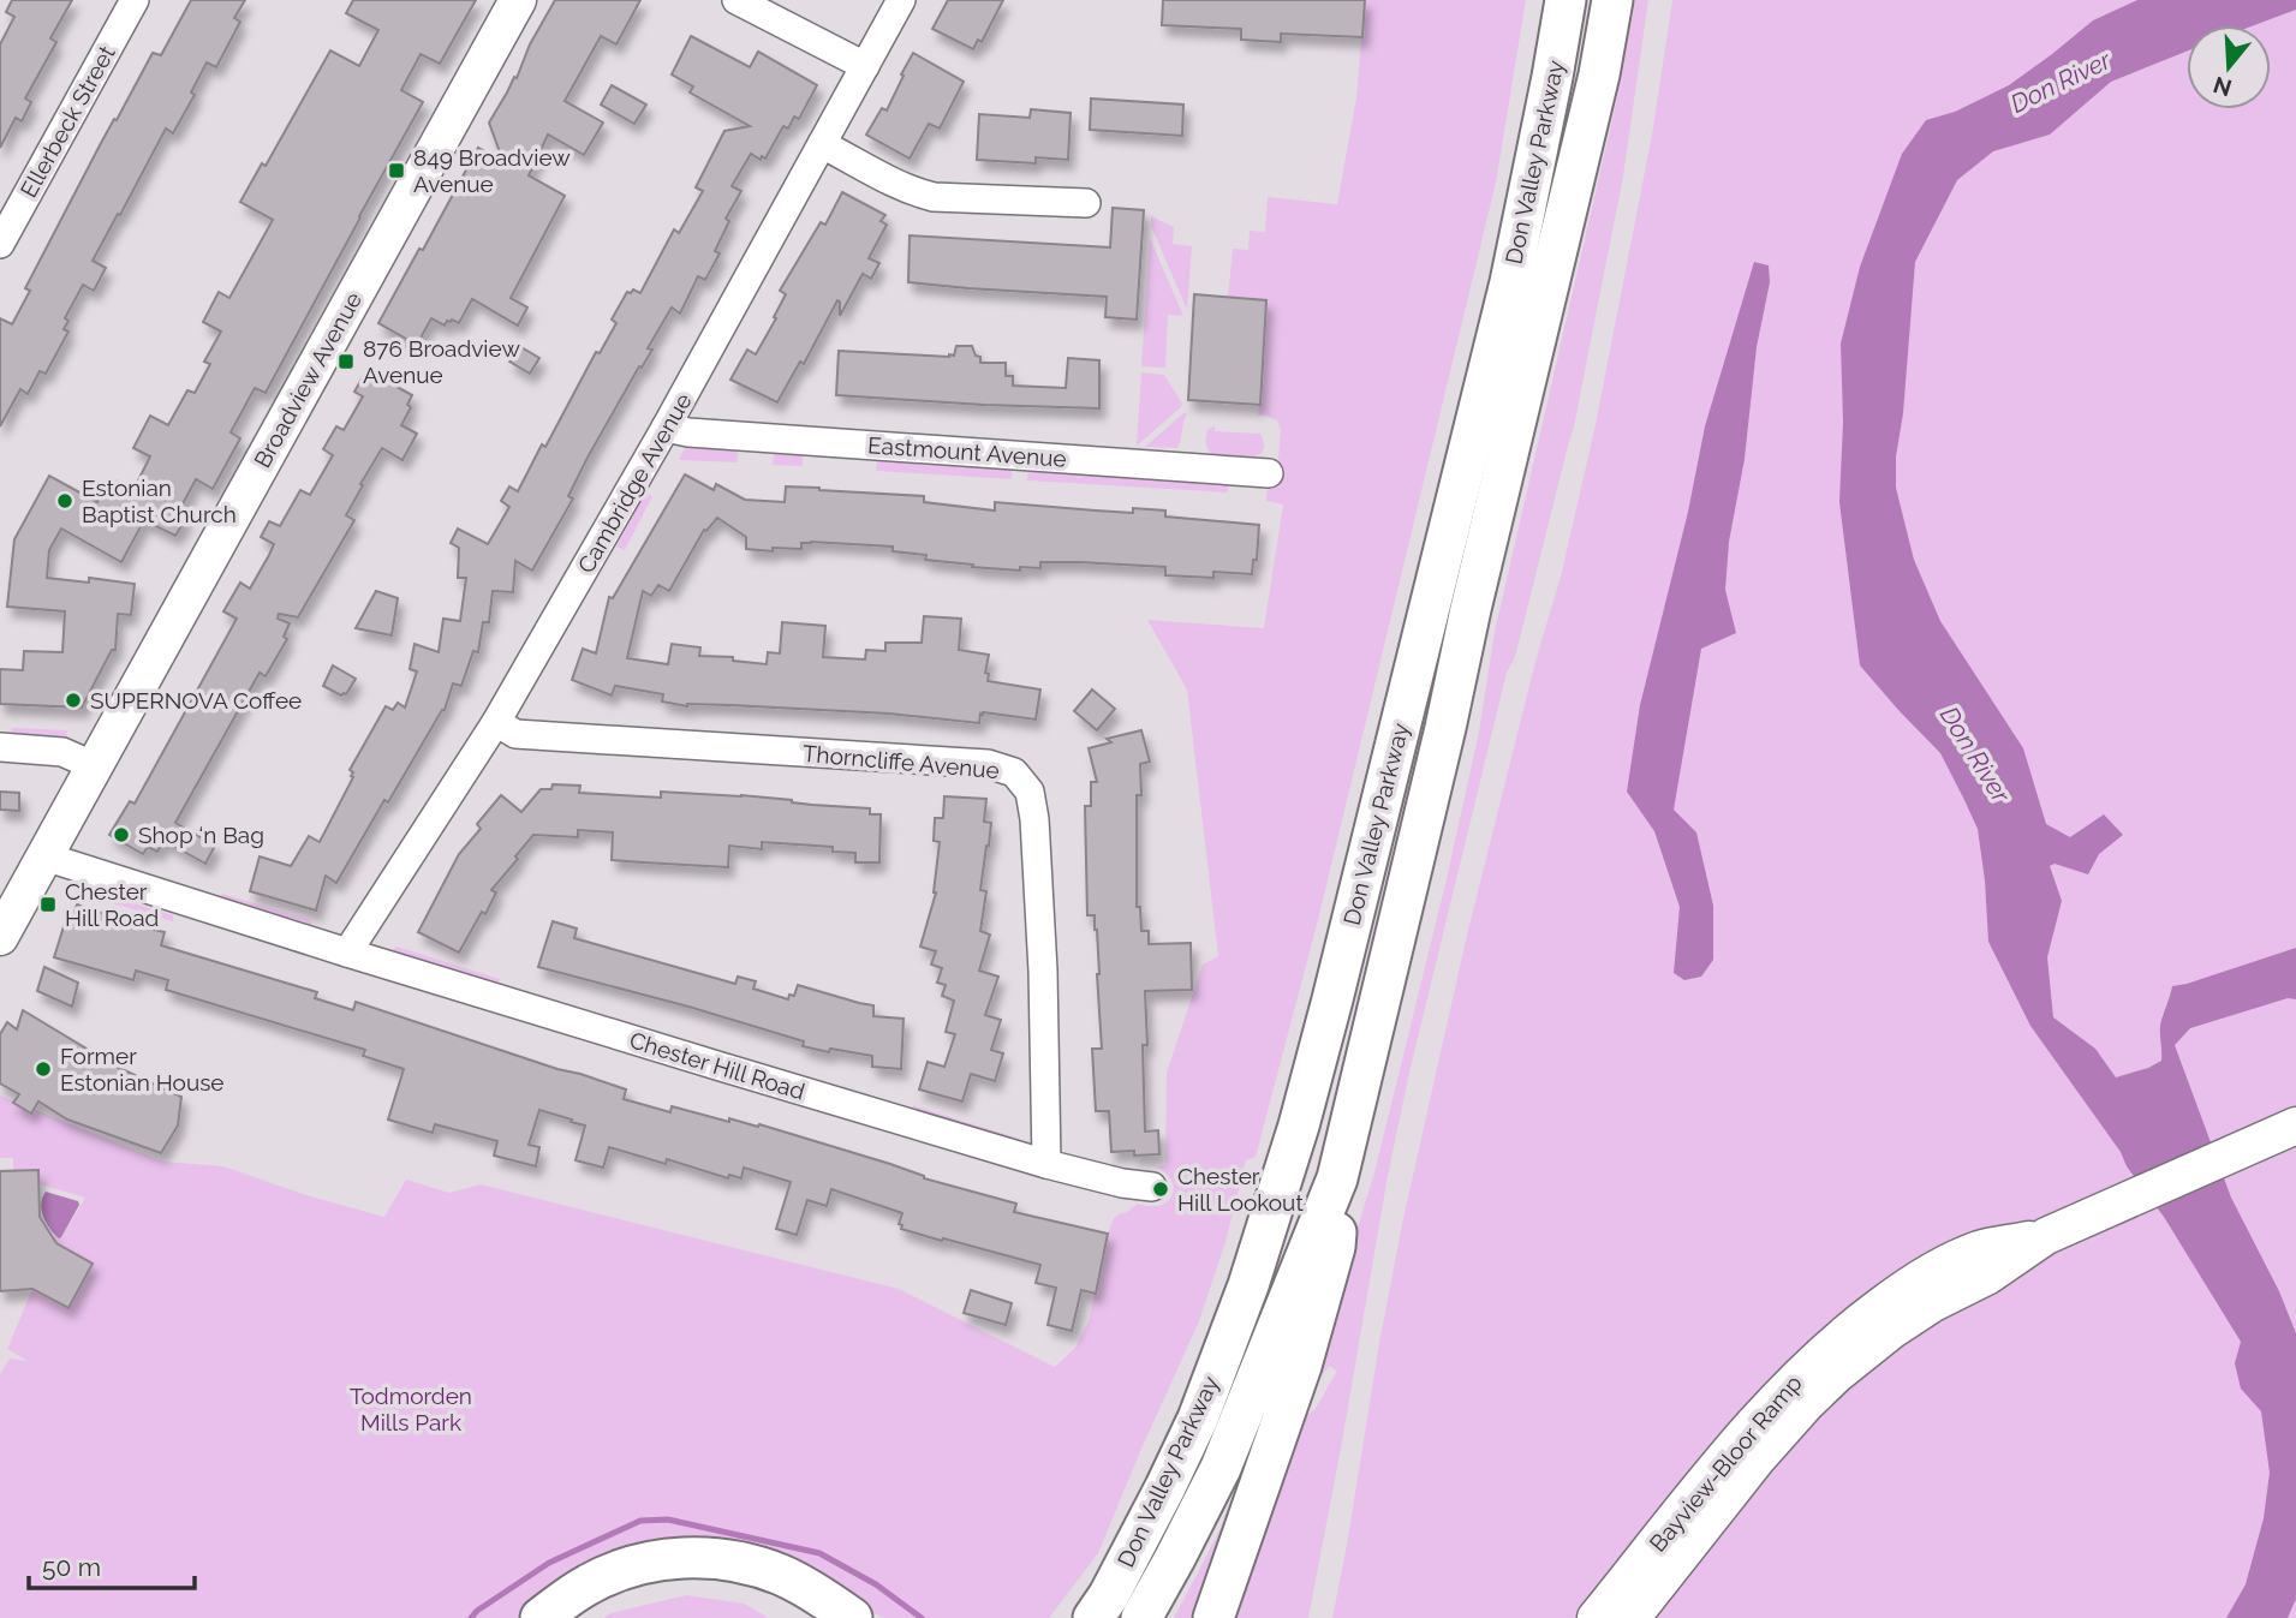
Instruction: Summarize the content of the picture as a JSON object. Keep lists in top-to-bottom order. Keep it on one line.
{"streets":{"highway":["Don Valley Parkway"],"main road":["Broadview Avenue","Bayview-Bloor Ramp"],"street":["Ellerbeck Street","Eastmount Avenue","Cambridge Avenue","Thorncliffe Avenue","Chester Hill Road"]},"crossings":[["Broadview Avenue","Chester Hill Road"],["Eastmount Avenue","Cambridge Avenue"],["Cambridge Avenue","Thorncliffe Avenue"],["Cambridge Avenue","Chester Hill Road"],["Thorncliffe Avenue","Chester Hill Road"]],"water":["Don River"],"parks":["Todmorden Mills Park"],"places":{"transit":["849 Broadview Avenue","876 Broadview Avenue","Chester Hill Road"],"other":["Estonian Baptist Church","SUPERNOVA Coffee","Shop ‘n Bag","Former Estonian House","Chester Hill Lookout"]},"scale_bar":"50 m","north":"bottom"}
